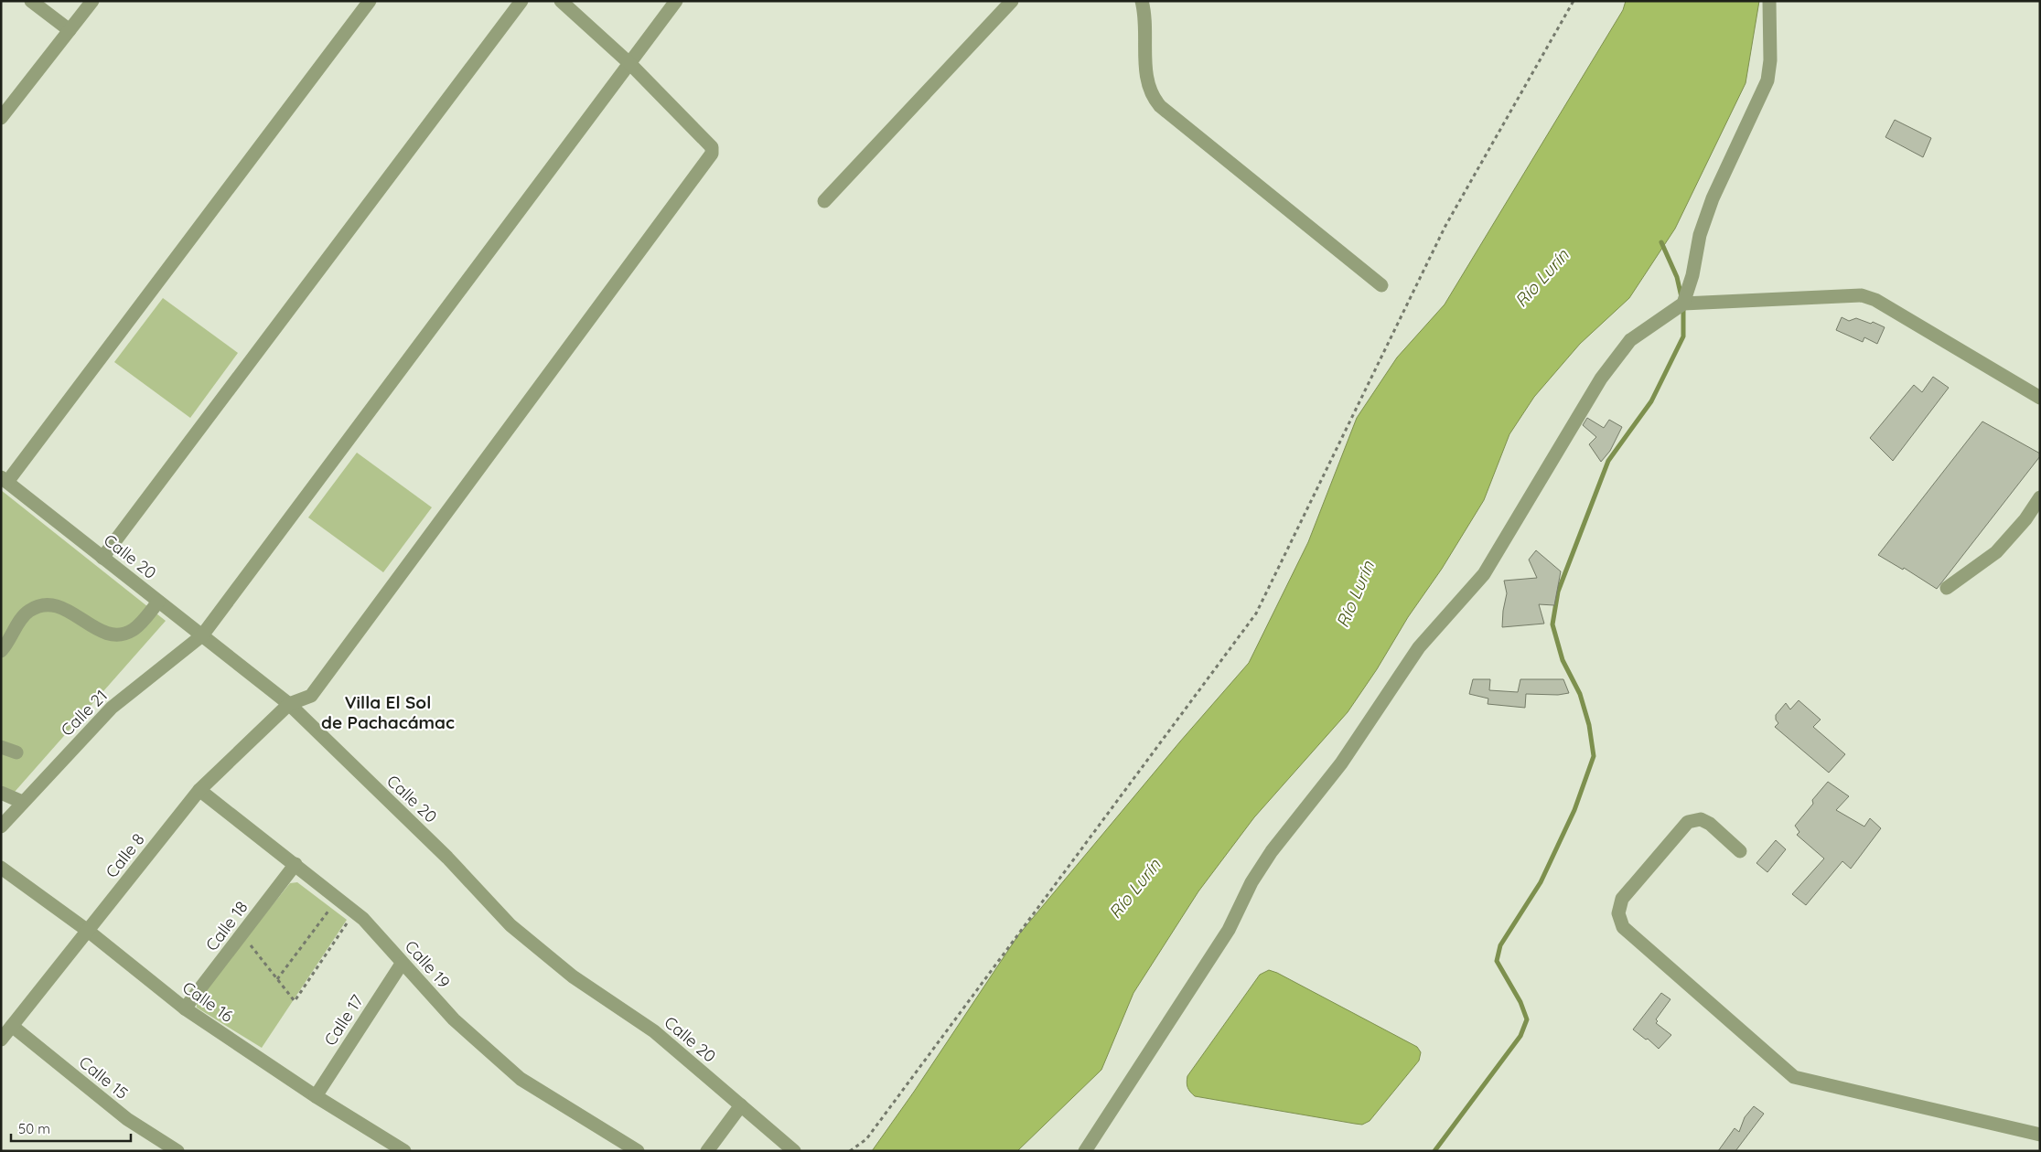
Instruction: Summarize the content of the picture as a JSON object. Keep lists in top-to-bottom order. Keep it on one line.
{"streets":{"street":["Calle 20","Calle 21","Calle 8","Calle 18","Calle 19","Calle 16","Calle 17","Calle 15"]},"crossings":[["Calle 20","Calle 21"],["Calle 20","Calle 8"],["Calle 8","Calle 19"],["Calle 8","Calle 16"],["Calle 8","Calle 15"],["Calle 18","Calle 19"],["Calle 18","Calle 16"],["Calle 19","Calle 17"],["Calle 16","Calle 17"]],"districts":["Villa El Sol de Pachacámac"],"water":["Río Lurín"],"scale_bar":"50 m"}
